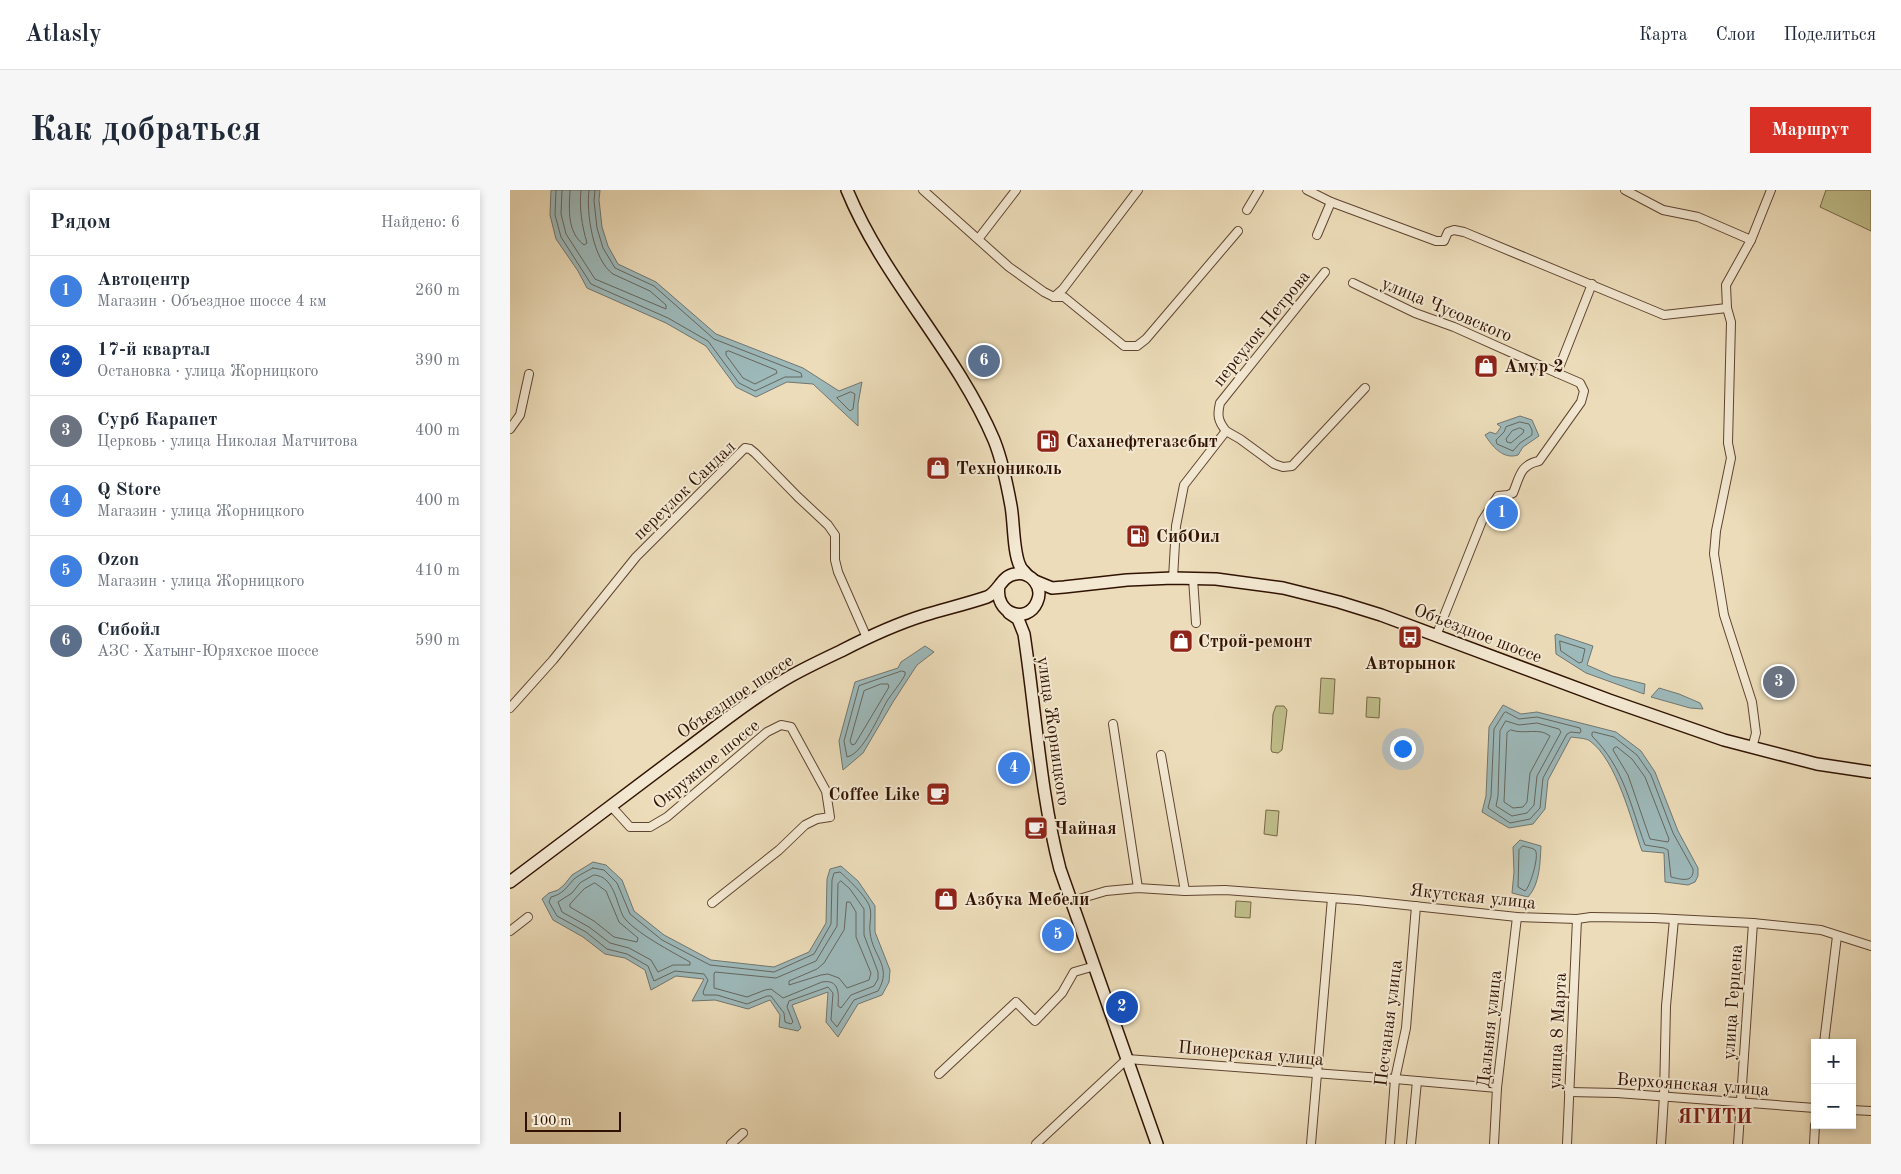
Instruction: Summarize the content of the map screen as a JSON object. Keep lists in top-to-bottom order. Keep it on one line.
{"streets":{"main road":["Объездное шоссе","улица Жорницкого"],"street":["улица Чусовского","переулок Петрова","переулок Сандал","Окружное шоссе","Якутская улица","улица Герцена","Песчаная улица","Дальняя улица","улица 8 Марта","Пионерская улица","Верхоянская улица"]},"crossings":[["улица Чусовского","Объездное шоссе"],["переулок Сандал","Объездное шоссе"],["Объездное шоссе","улица Жорницкого"],["Объездное шоссе","Окружное шоссе"],["улица Жорницкого","Якутская улица"],["улица Жорницкого","Пионерская улица"],["Якутская улица","улица Герцена"],["Якутская улица","Песчаная улица"],["Якутская улица","Дальняя улица"],["Якутская улица","улица 8 Марта"],["улица Герцена","Верхоянская улица"],["Песчаная улица","Пионерская улица"],["Дальняя улица","Пионерская улица"],["улица 8 Марта","Верхоянская улица"]],"districts":["ЯГИТИ"],"places":{"shop":["Амур 2","Технониколь","Строй-ремонт","Азбука Мебели"],"fuel station":["Саханефтегазсбыт","СибОил"],"bus stop":["Авторынок"],"cafe":["Coffee Like","Чайная"]},"scale_bar":"100 m","page":{"header":"Atlasly","nav":["Карта","Слои","Поделиться"],"buttons":"Маршрут","title":"Как добраться","heading":["Рядом","Найдено: 6"],"list":[{"mark":"1","name":"Автоцентр","note":"Магазин · Объездное шоссе 4 км","value":"260 m"},{"mark":"2","name":"17-й квартал","note":"Остановка · улица Жорницкого","value":"390 m"},{"mark":"3","name":"Сурб Карапет","note":"Церковь · улица Николая Матчитова","value":"400 m"},{"mark":"4","name":"Q Store","note":"Магазин · улица Жорницкого","value":"400 m"},{"mark":"5","name":"Ozon","note":"Магазин · улица Жорницкого","value":"410 m"},{"mark":"6","name":"Сибойл","note":"АЗС · Хатынг-Юряхское шоссе","value":"590 m"}],"pins":["6","1","3","4","5","2"],"map_buttons":["+","−"],"scale":"100 m"}}
